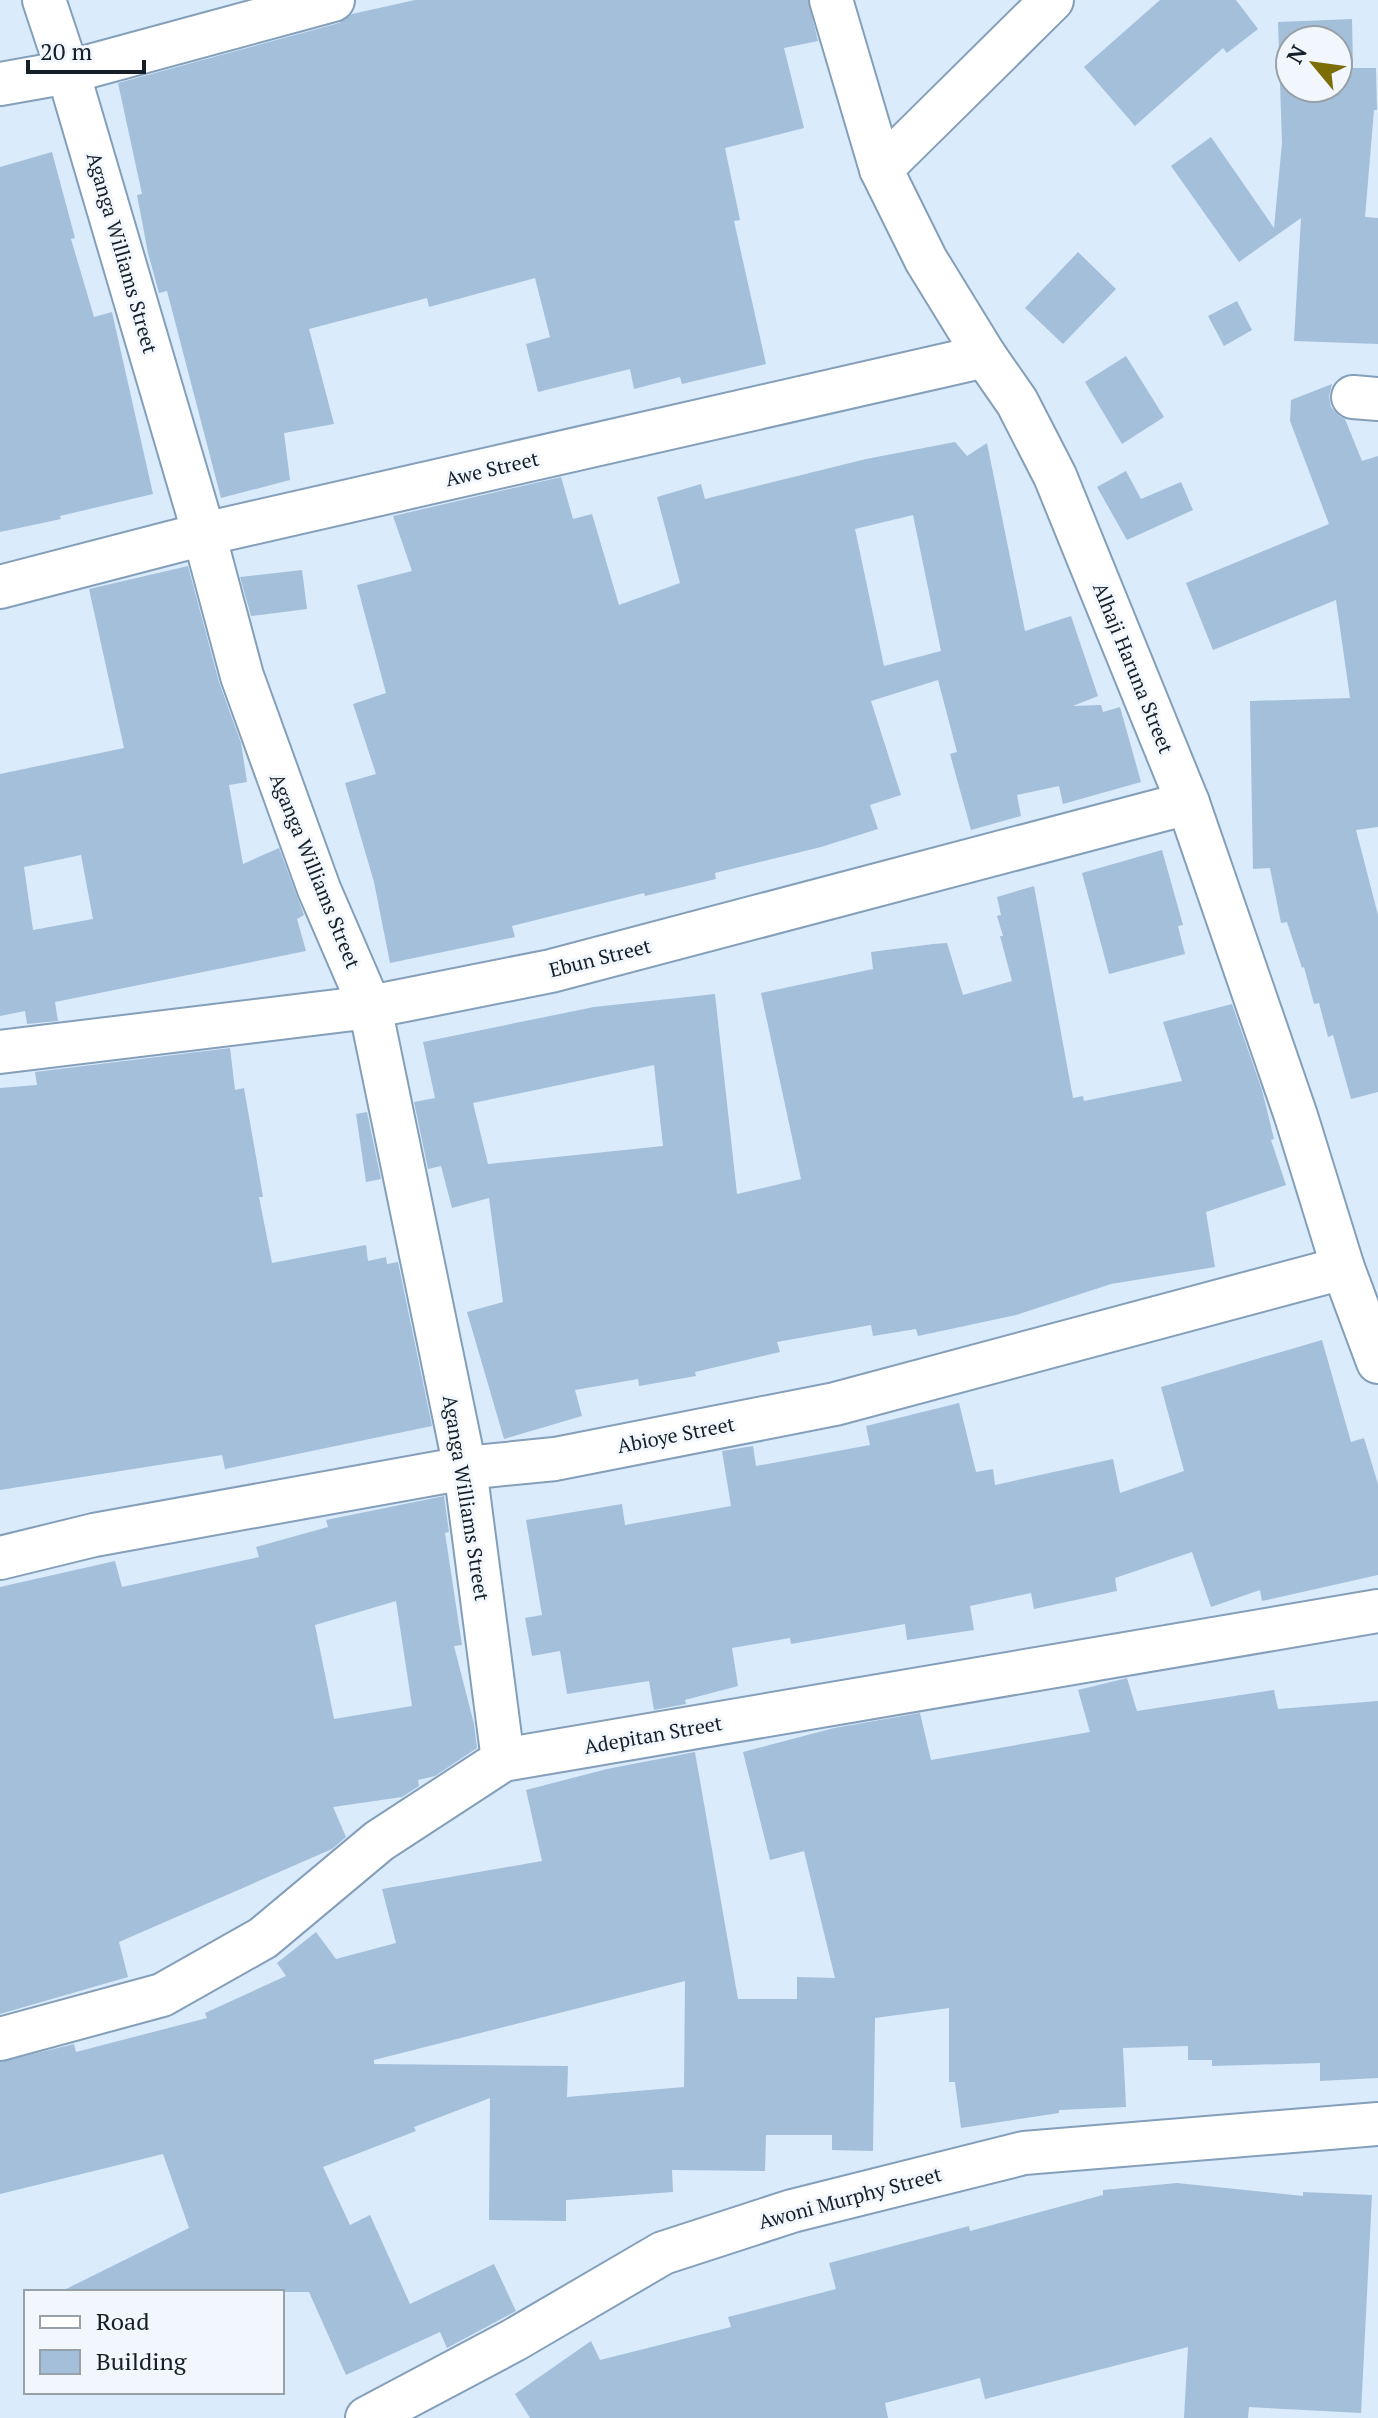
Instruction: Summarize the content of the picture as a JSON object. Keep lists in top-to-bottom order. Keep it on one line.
{"streets":{"street":["Aganga Williams Street","Awe Street","Alhaji Haruna Street","Ebun Street","Abioye Street","Adepitan Street","Awoni Murphy Street"]},"crossings":[["Aganga Williams Street","Awe Street"],["Aganga Williams Street","Ebun Street"],["Aganga Williams Street","Abioye Street"],["Aganga Williams Street","Adepitan Street"],["Awe Street","Alhaji Haruna Street"],["Alhaji Haruna Street","Ebun Street"],["Alhaji Haruna Street","Abioye Street"]],"legend":["Road","Building"],"scale_bar":"20 m","north":"top left"}
